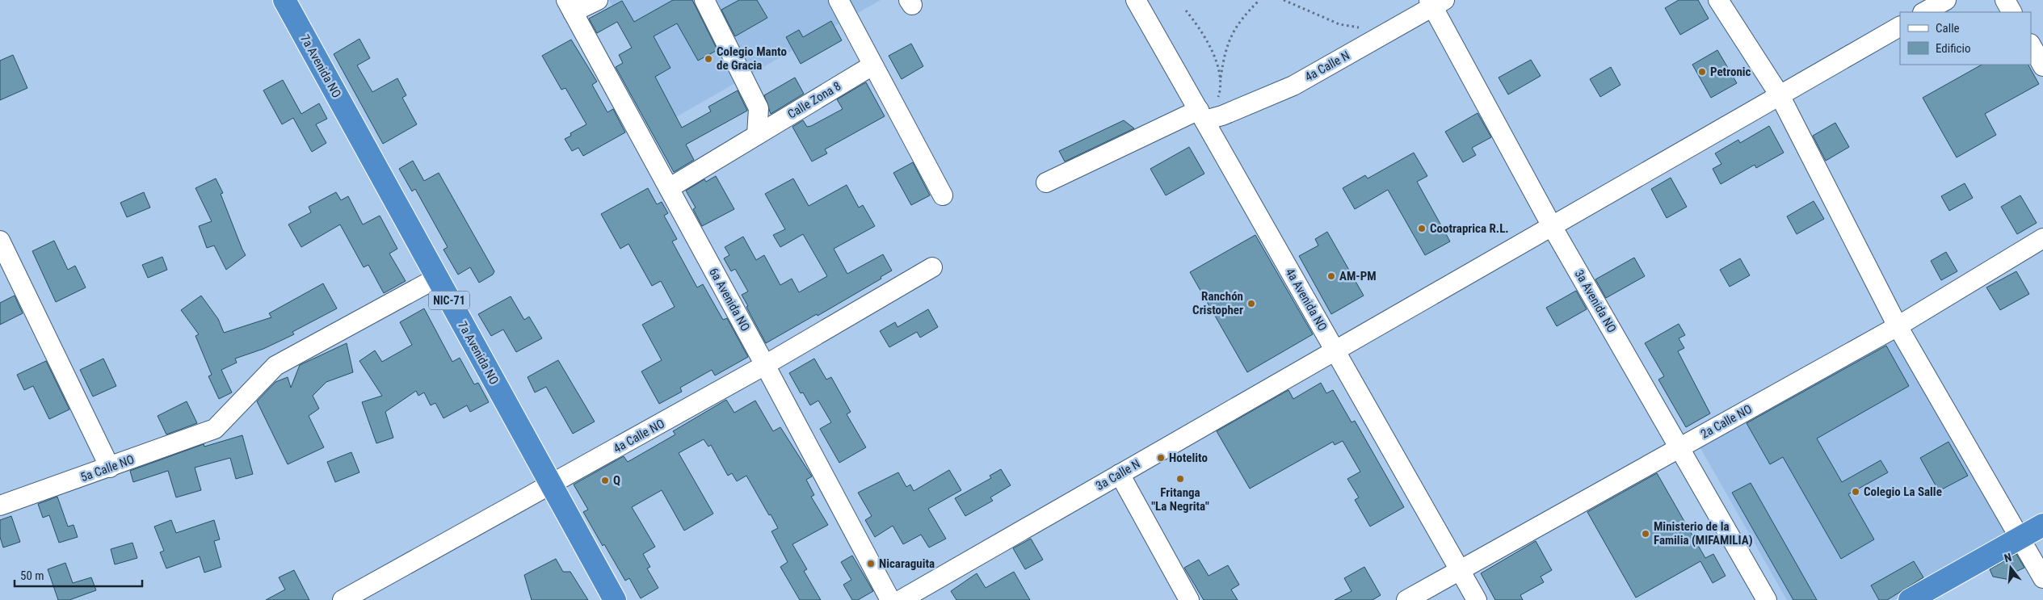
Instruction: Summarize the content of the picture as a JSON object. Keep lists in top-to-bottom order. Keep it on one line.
{"streets":{"highway":["7a Avenida NO","NIC-71"],"street":["4a Calle N","Calle Zona 8","6a Avenida NO","4a Avenida NO","3a Avenida NO","2a Calle NO","4a Calle NO","5a Calle NO","3a Calle N"]},"crossings":[["7a Avenida NO","4a Calle NO"],["7a Avenida NO","5a Calle NO"],["4a Calle N","4a Avenida NO"],["4a Calle N","3a Avenida NO"],["Calle Zona 8","6a Avenida NO"],["6a Avenida NO","4a Calle NO"],["4a Avenida NO","2a Calle NO"],["4a Avenida NO","3a Calle N"],["3a Avenida NO","2a Calle NO"],["3a Avenida NO","3a Calle N"]],"places":["Colegio Manto de Gracia","Petronic","Cootraprica R.L.","AM-PM","Ranchón Cristopher","Hotelito","Fritanga \"La Negrita\"","Q","Colegio La Salle","Ministerio de la Familia (MIFAMILIA)","Nicaraguita"],"legend":["Calle","Edificio"],"scale_bar":"50 m","north":"top"}
